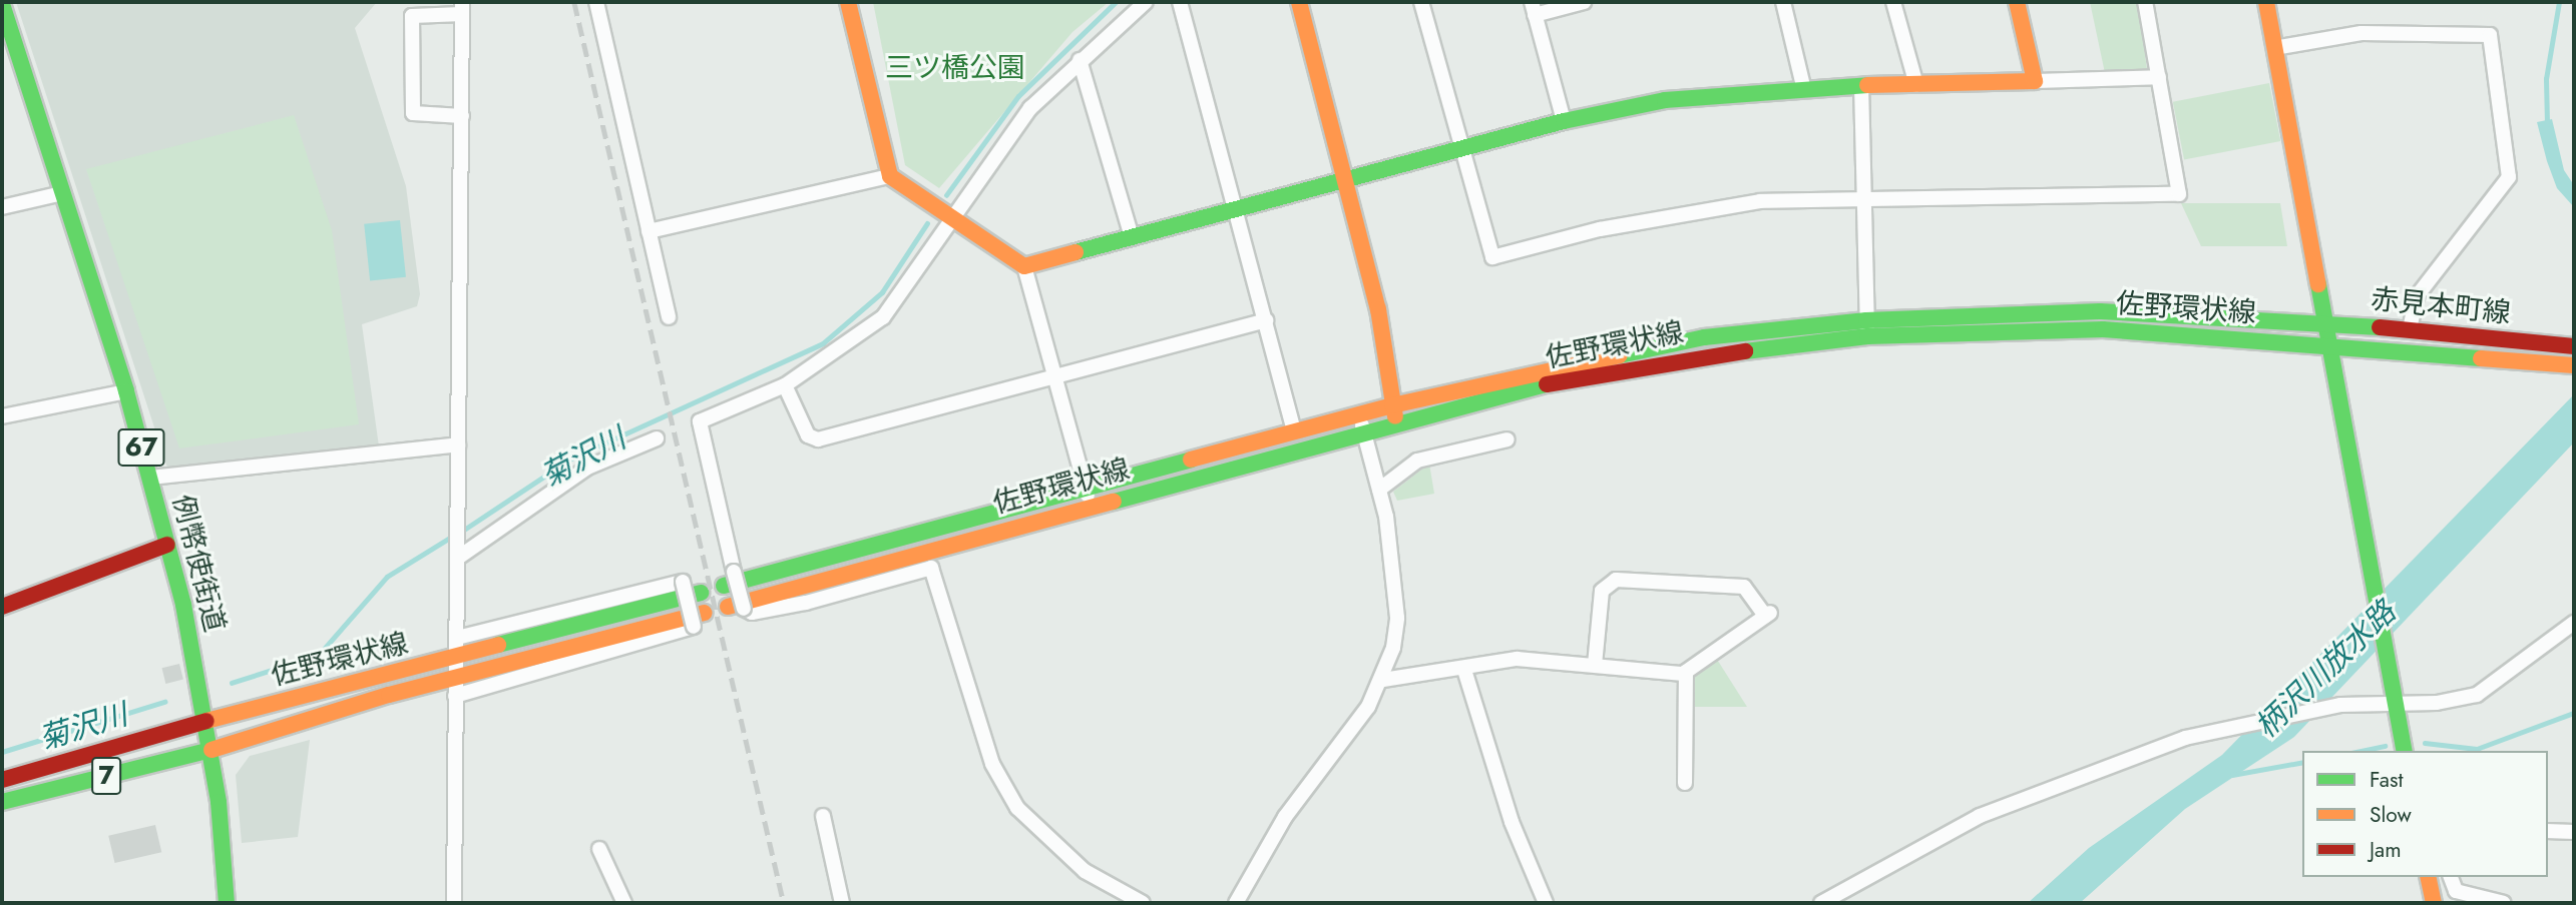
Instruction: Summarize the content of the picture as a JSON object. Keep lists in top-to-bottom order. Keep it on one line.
{"streets":{"main road":["赤見本町線","佐野環状線","67","例幣使街道","7"]},"crossings":[["赤見本町線","佐野環状線"],["佐野環状線","例幣使街道"],["佐野環状線","7"],["例幣使街道","7"]],"water":["菊沢川","柄沢川放水路"],"parks":["三ツ橋公園"],"legend":["Fast","Slow","Jam"]}
